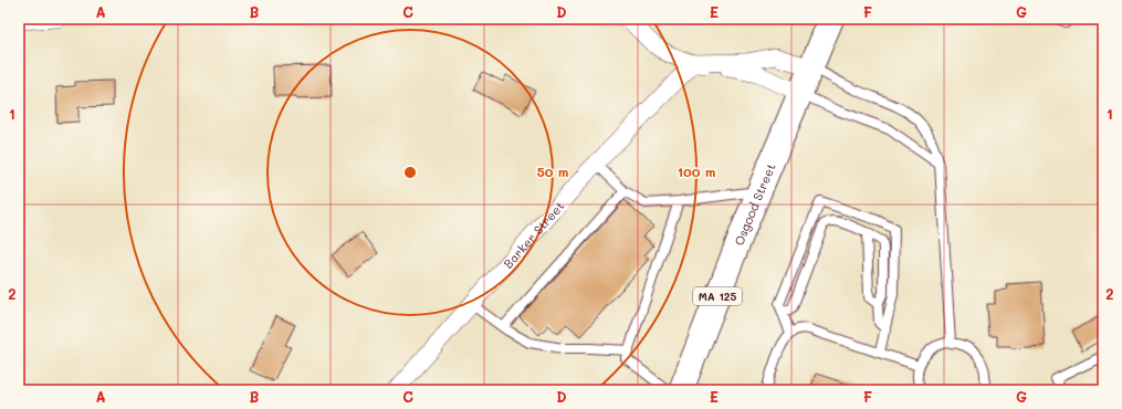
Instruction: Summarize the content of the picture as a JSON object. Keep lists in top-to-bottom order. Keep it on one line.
{"streets":{"highway":["Osgood Street","MA 125"],"street":["Barker Street"]},"grid":{"columns":["A","B","C","D","E","F","G"],"rows":["1","2"]},"rings":["50 m","100 m"]}
